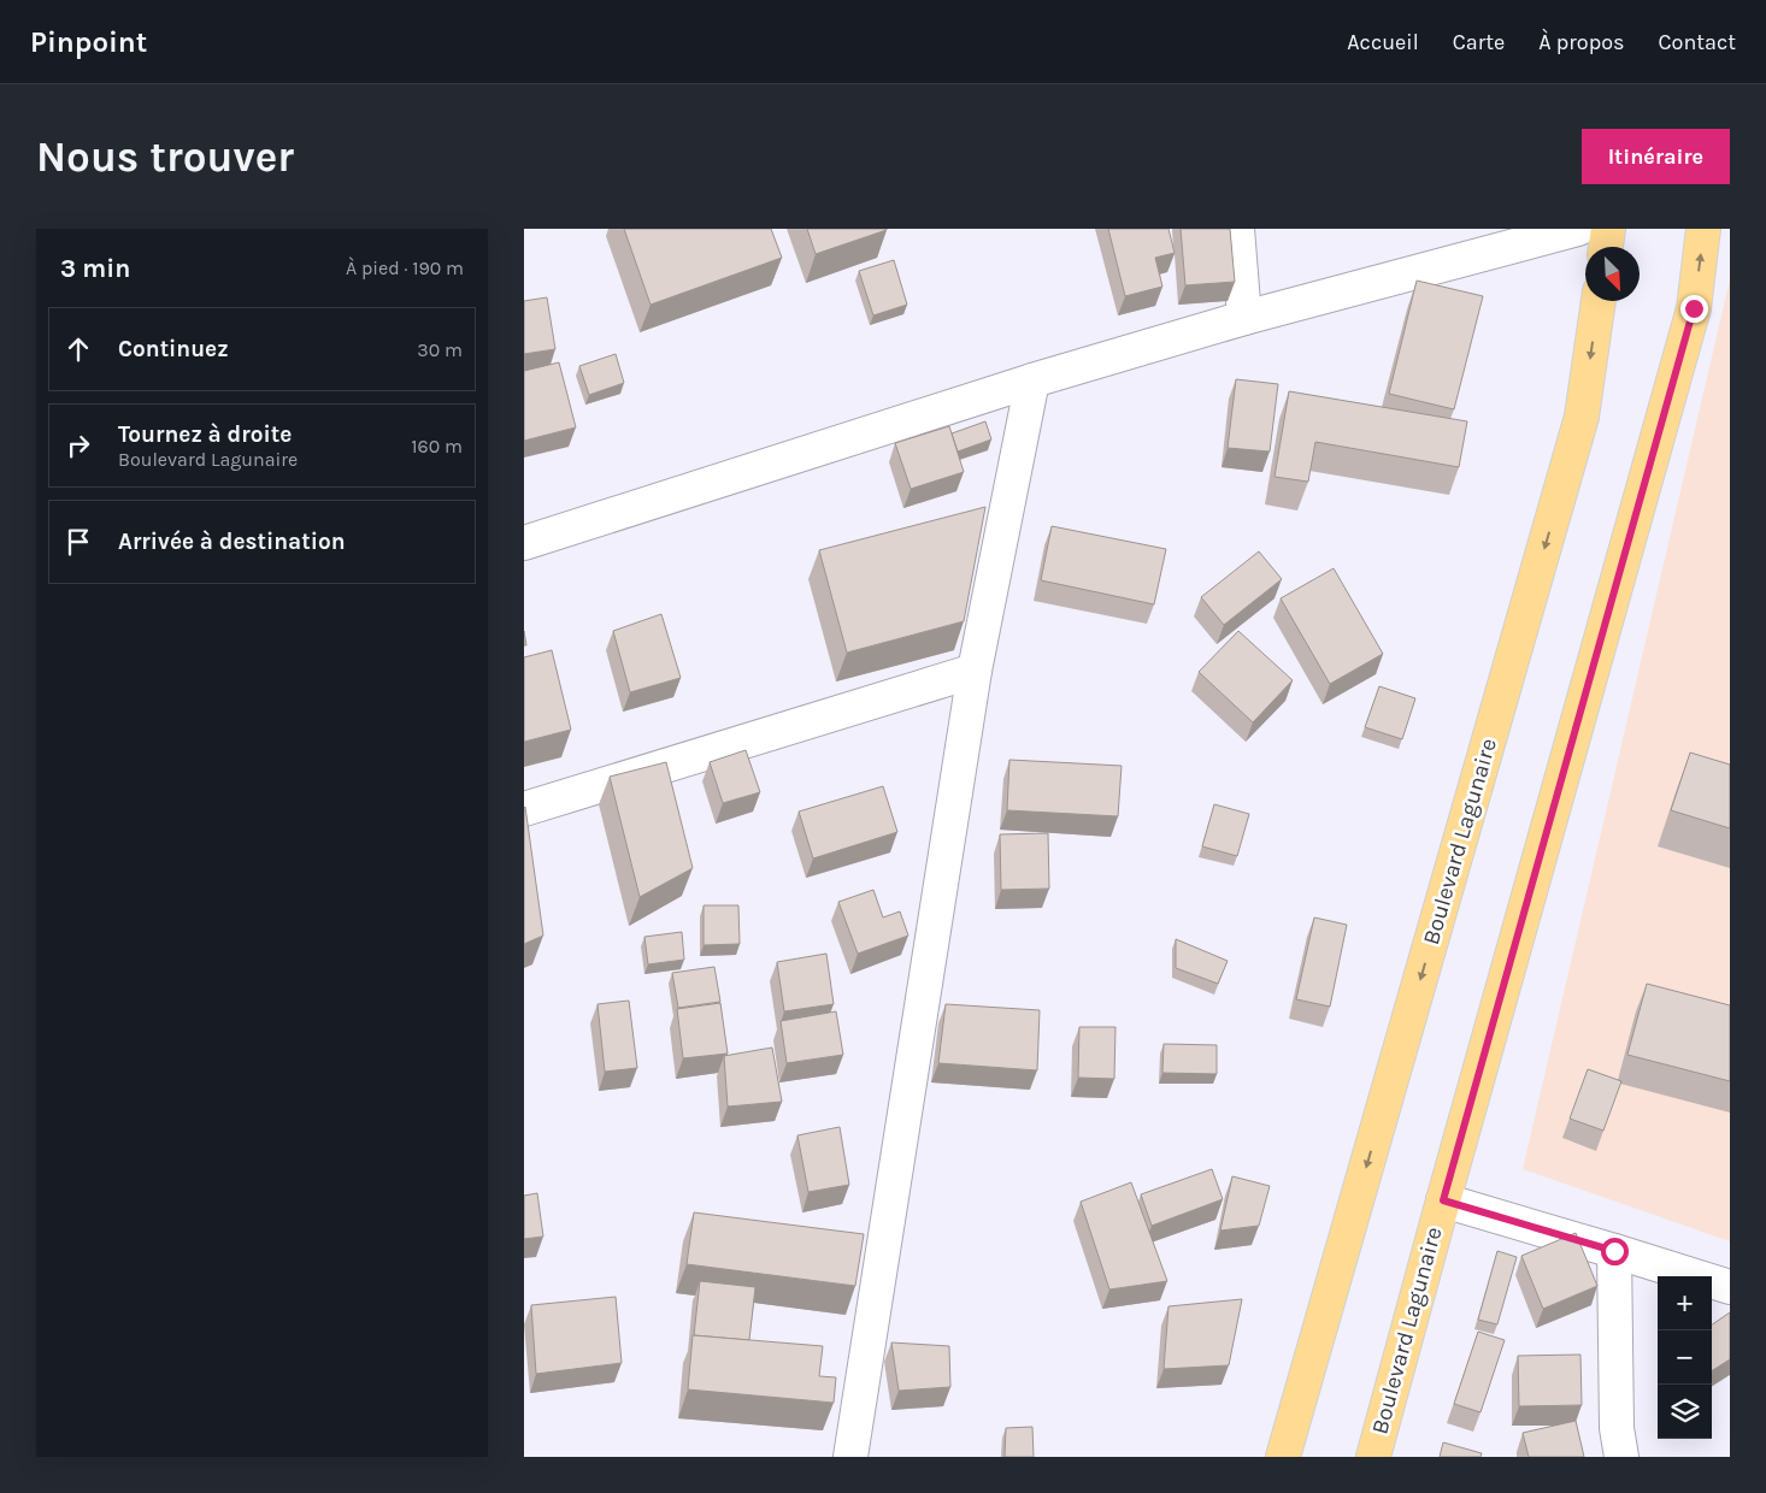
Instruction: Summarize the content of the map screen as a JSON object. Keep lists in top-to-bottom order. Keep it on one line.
{"streets":{"main road":["Boulevard Lagunaire"]},"north":"bottom right","page":{"header":"Pinpoint","nav":["Accueil","Carte","À propos","Contact"],"buttons":"Itinéraire","title":"Nous trouver","heading":["3 min","À pied · 190 m"],"list":[["Continuez","30 m"],["Tournez à droite","Boulevard Lagunaire","160 m"],"Arrivée à destination"],"map_buttons":["+","−"]}}
